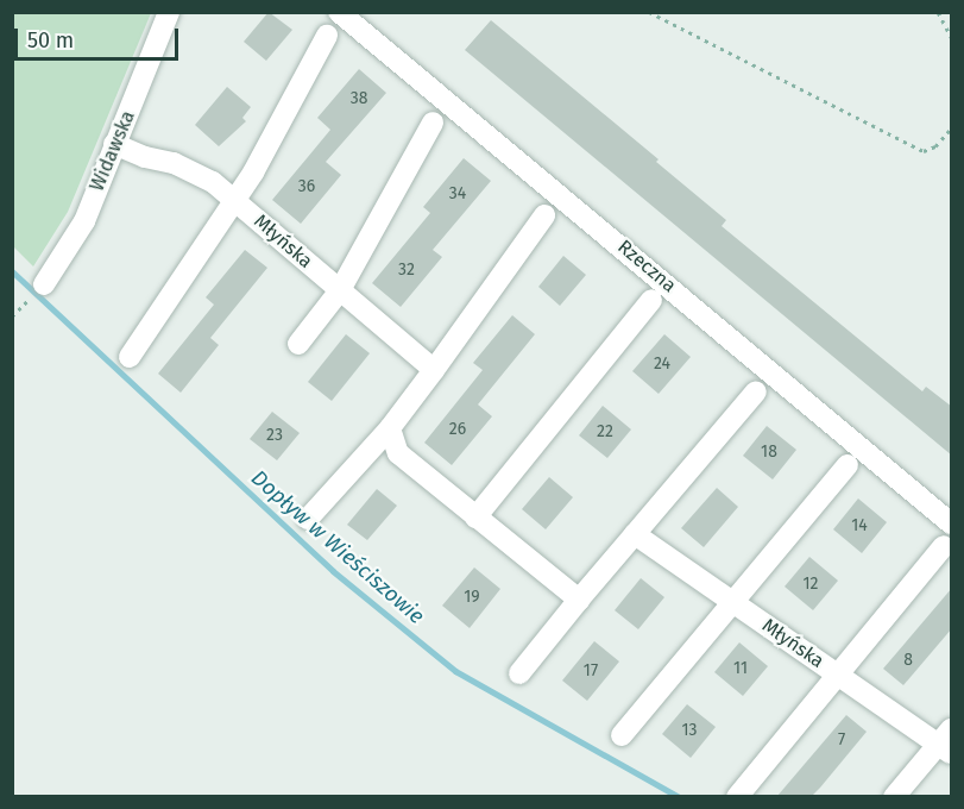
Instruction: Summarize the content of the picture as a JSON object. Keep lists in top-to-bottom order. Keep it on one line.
{"streets":{"street":["Widawska","Młyńska","Rzeczna"]},"crossings":[["Widawska","Młyńska"]],"water":["Dopływ w Wieściszowie"],"house_numbers":["38","36","34","32","24","26","22","23","18","14","12","19","8","11","17","13","7"],"scale_bar":"50 m"}
